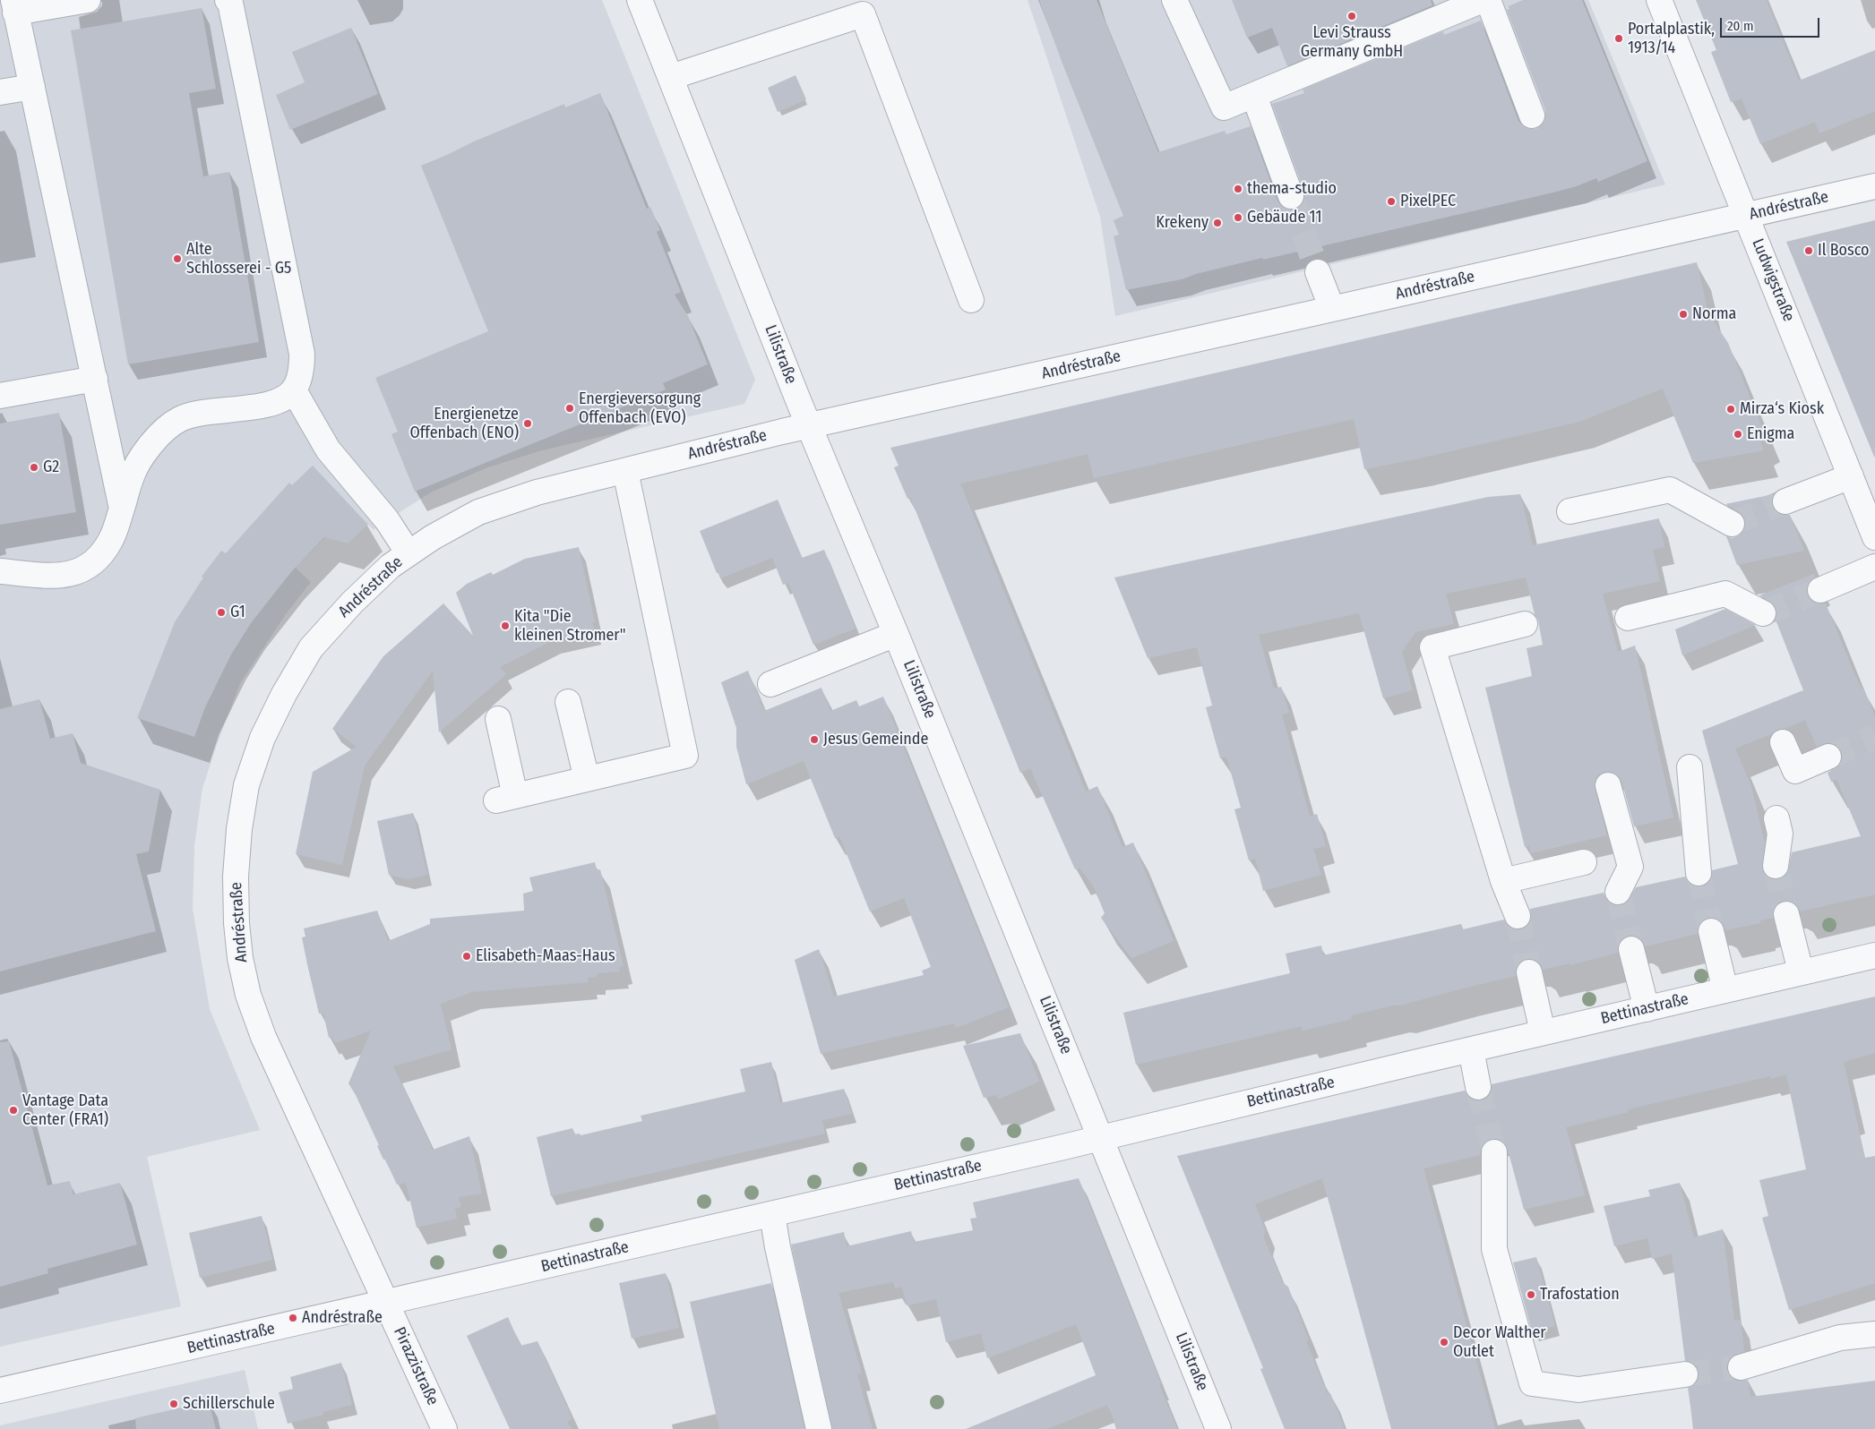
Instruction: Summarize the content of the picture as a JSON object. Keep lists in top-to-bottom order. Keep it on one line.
{"streets":{"street":["Andréstraße","Ludwigstraße","Lilistraße","Bettinastraße","Pirazzistraße"]},"crossings":[["Andréstraße","Ludwigstraße"],["Andréstraße","Lilistraße"],["Andréstraße","Bettinastraße"],["Andréstraße","Pirazzistraße"],["Lilistraße","Bettinastraße"],["Bettinastraße","Pirazzistraße"]],"places":["Levi Strauss Germany GmbH","Portalplastik, 1913/14","thema-studio","PixelPEC","Gebäude 11","Krekeny","Il Bosco","Alte Schlosserei - G5","Norma","Energieversorgung Offenbach (EVO)","Mirza‘s Kiosk","Energienetze Offenbach (ENO)","Enigma","G2","G1","Kita \"Die kleinen Stromer\"","Jesus Gemeinde","Elisabeth-Maas-Haus","Vantage Data Center (FRA1)","Trafostation","Andréstraße","Decor Walther Outlet","Schillerschule"],"scale_bar":"20 m"}
